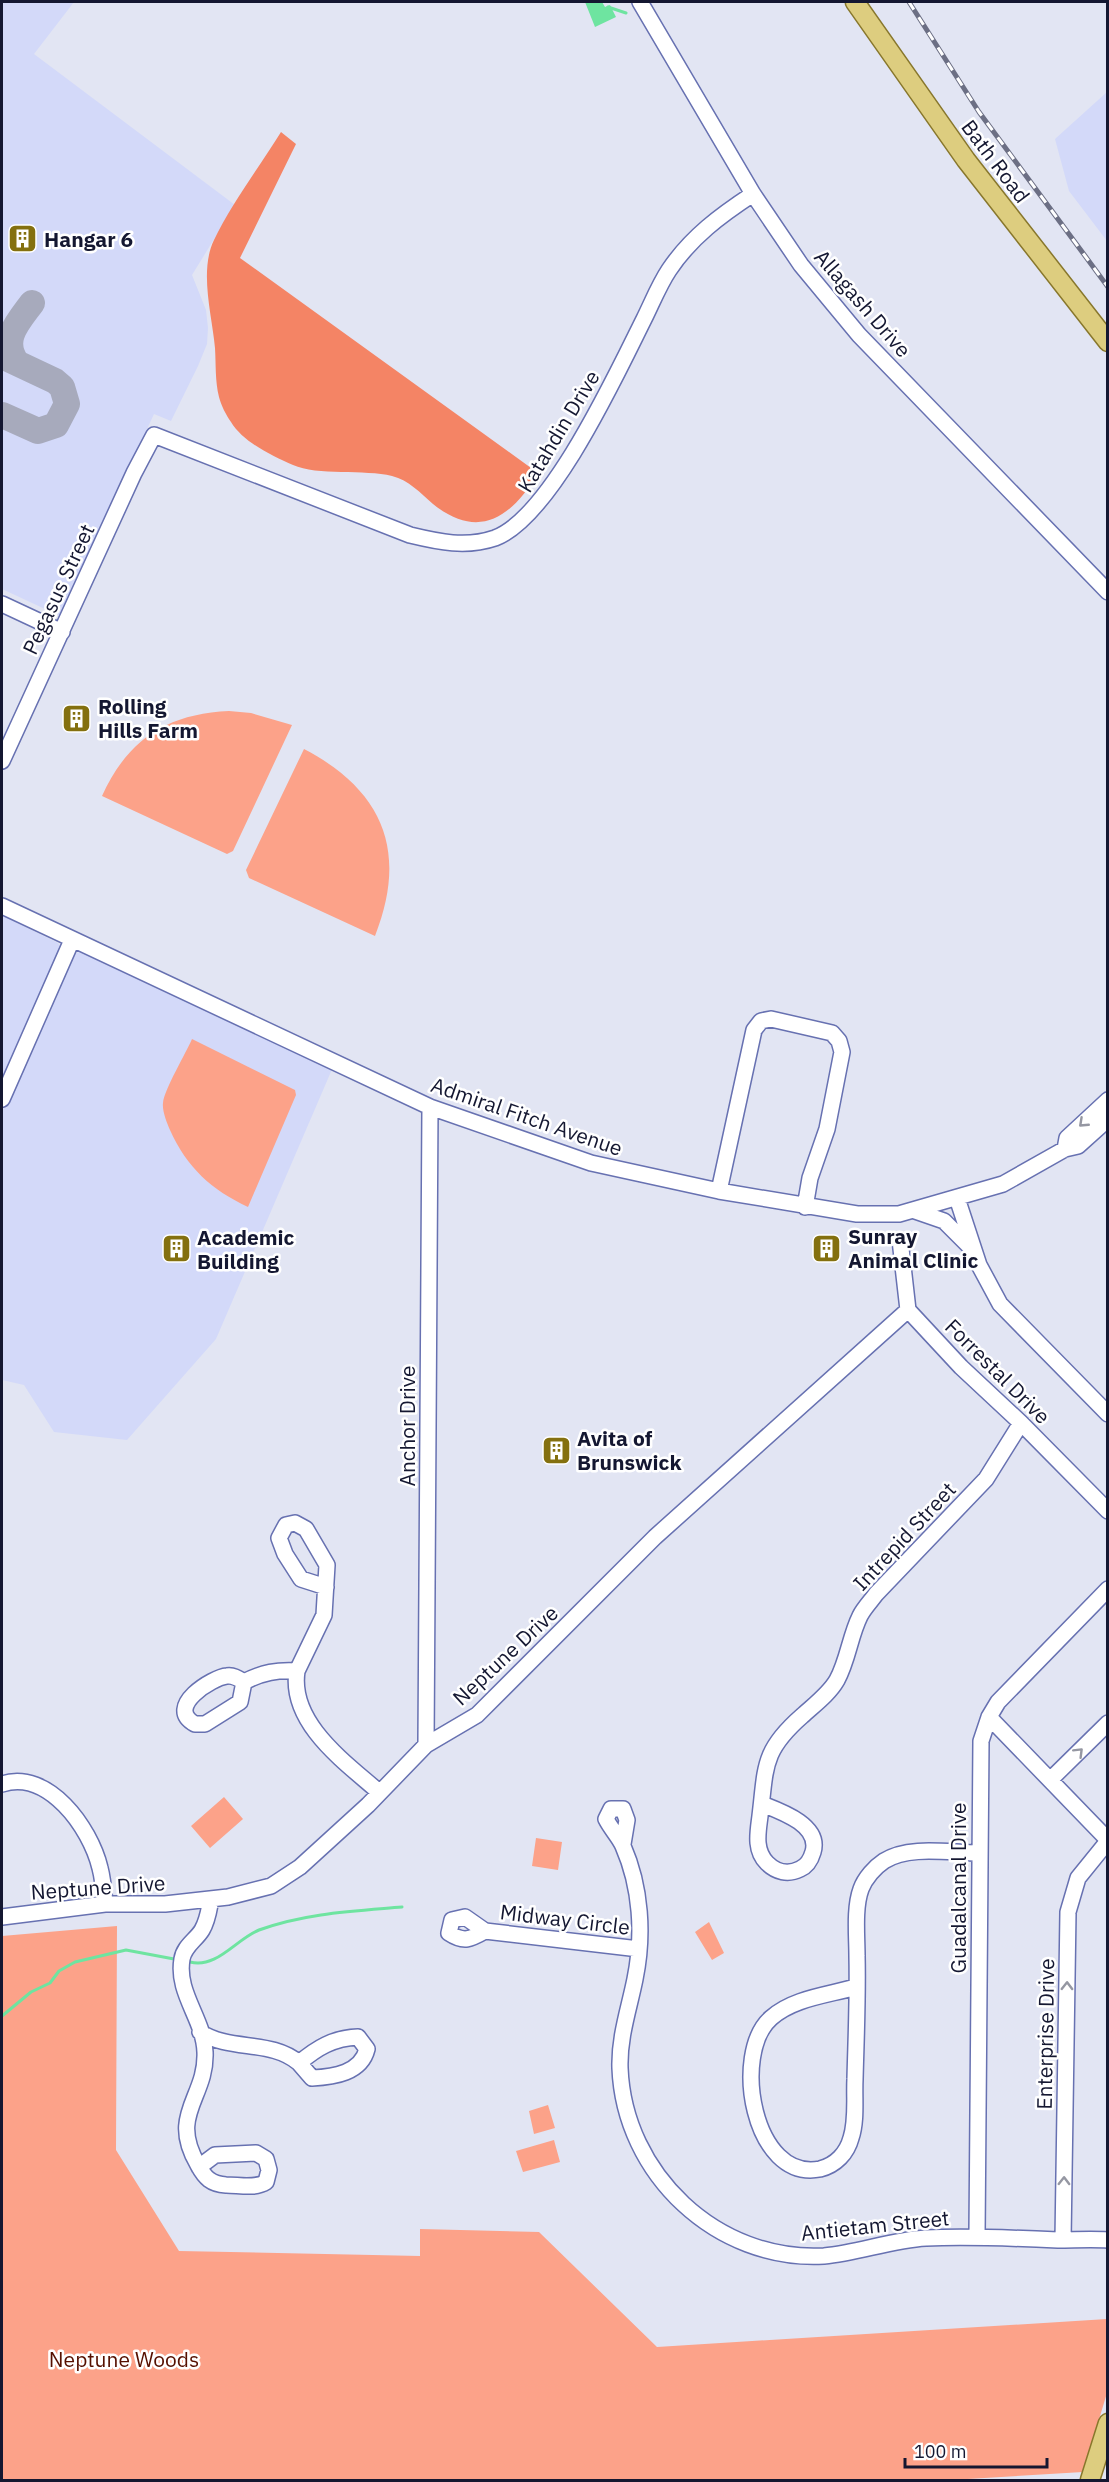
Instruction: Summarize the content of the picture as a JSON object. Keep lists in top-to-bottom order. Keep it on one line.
{"streets":{"main road":["Bath Road"],"street":["Allagash Drive","Katahdin Drive","Pegasus Street","Admiral Fitch Avenue","Forrestal Drive","Anchor Drive","Intrepid Street","Neptune Drive","Guadalcanal Drive","Midway Circle","Enterprise Drive","Antietam Street"]},"crossings":[["Allagash Drive","Katahdin Drive"],["Katahdin Drive","Pegasus Street"],["Admiral Fitch Avenue","Anchor Drive"],["Forrestal Drive","Intrepid Street"],["Forrestal Drive","Neptune Drive"],["Anchor Drive","Neptune Drive"],["Guadalcanal Drive","Antietam Street"],["Midway Circle","Antietam Street"],["Enterprise Drive","Antietam Street"]],"one_way":["Enterprise Drive"],"parks":["Neptune Woods"],"places":{"building":["Hangar 6","Rolling Hills Farm","Sunray Animal Clinic","Academic Building","Avita of Brunswick"]},"scale_bar":"100 m"}
